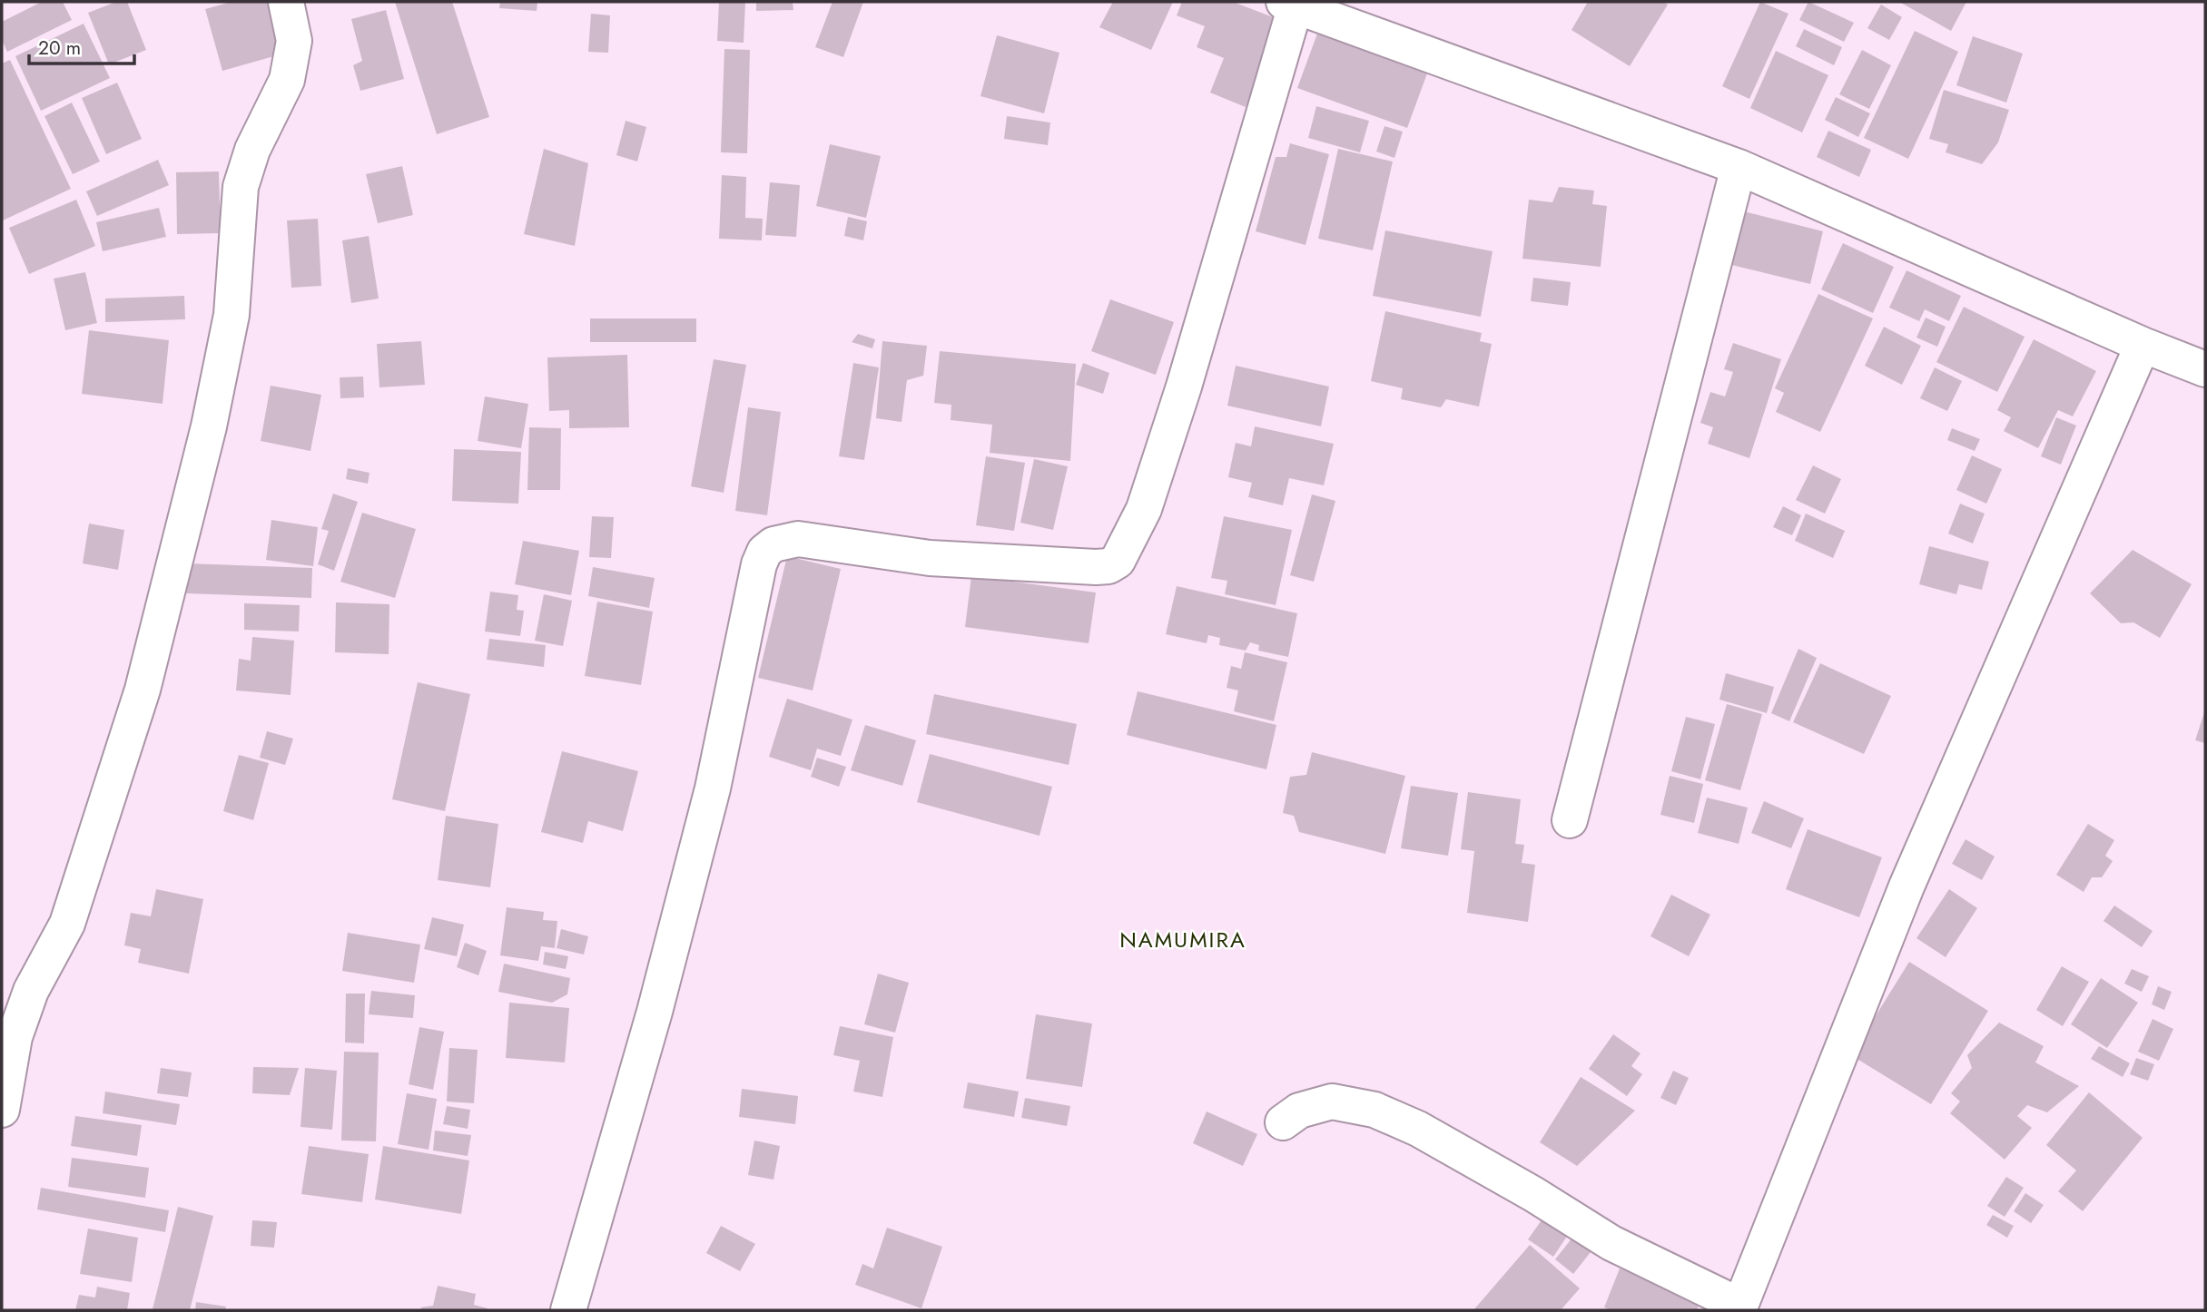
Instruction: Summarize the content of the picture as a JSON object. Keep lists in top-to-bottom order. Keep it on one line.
{"districts":["NAMUMIRA"],"scale_bar":"20 m"}
